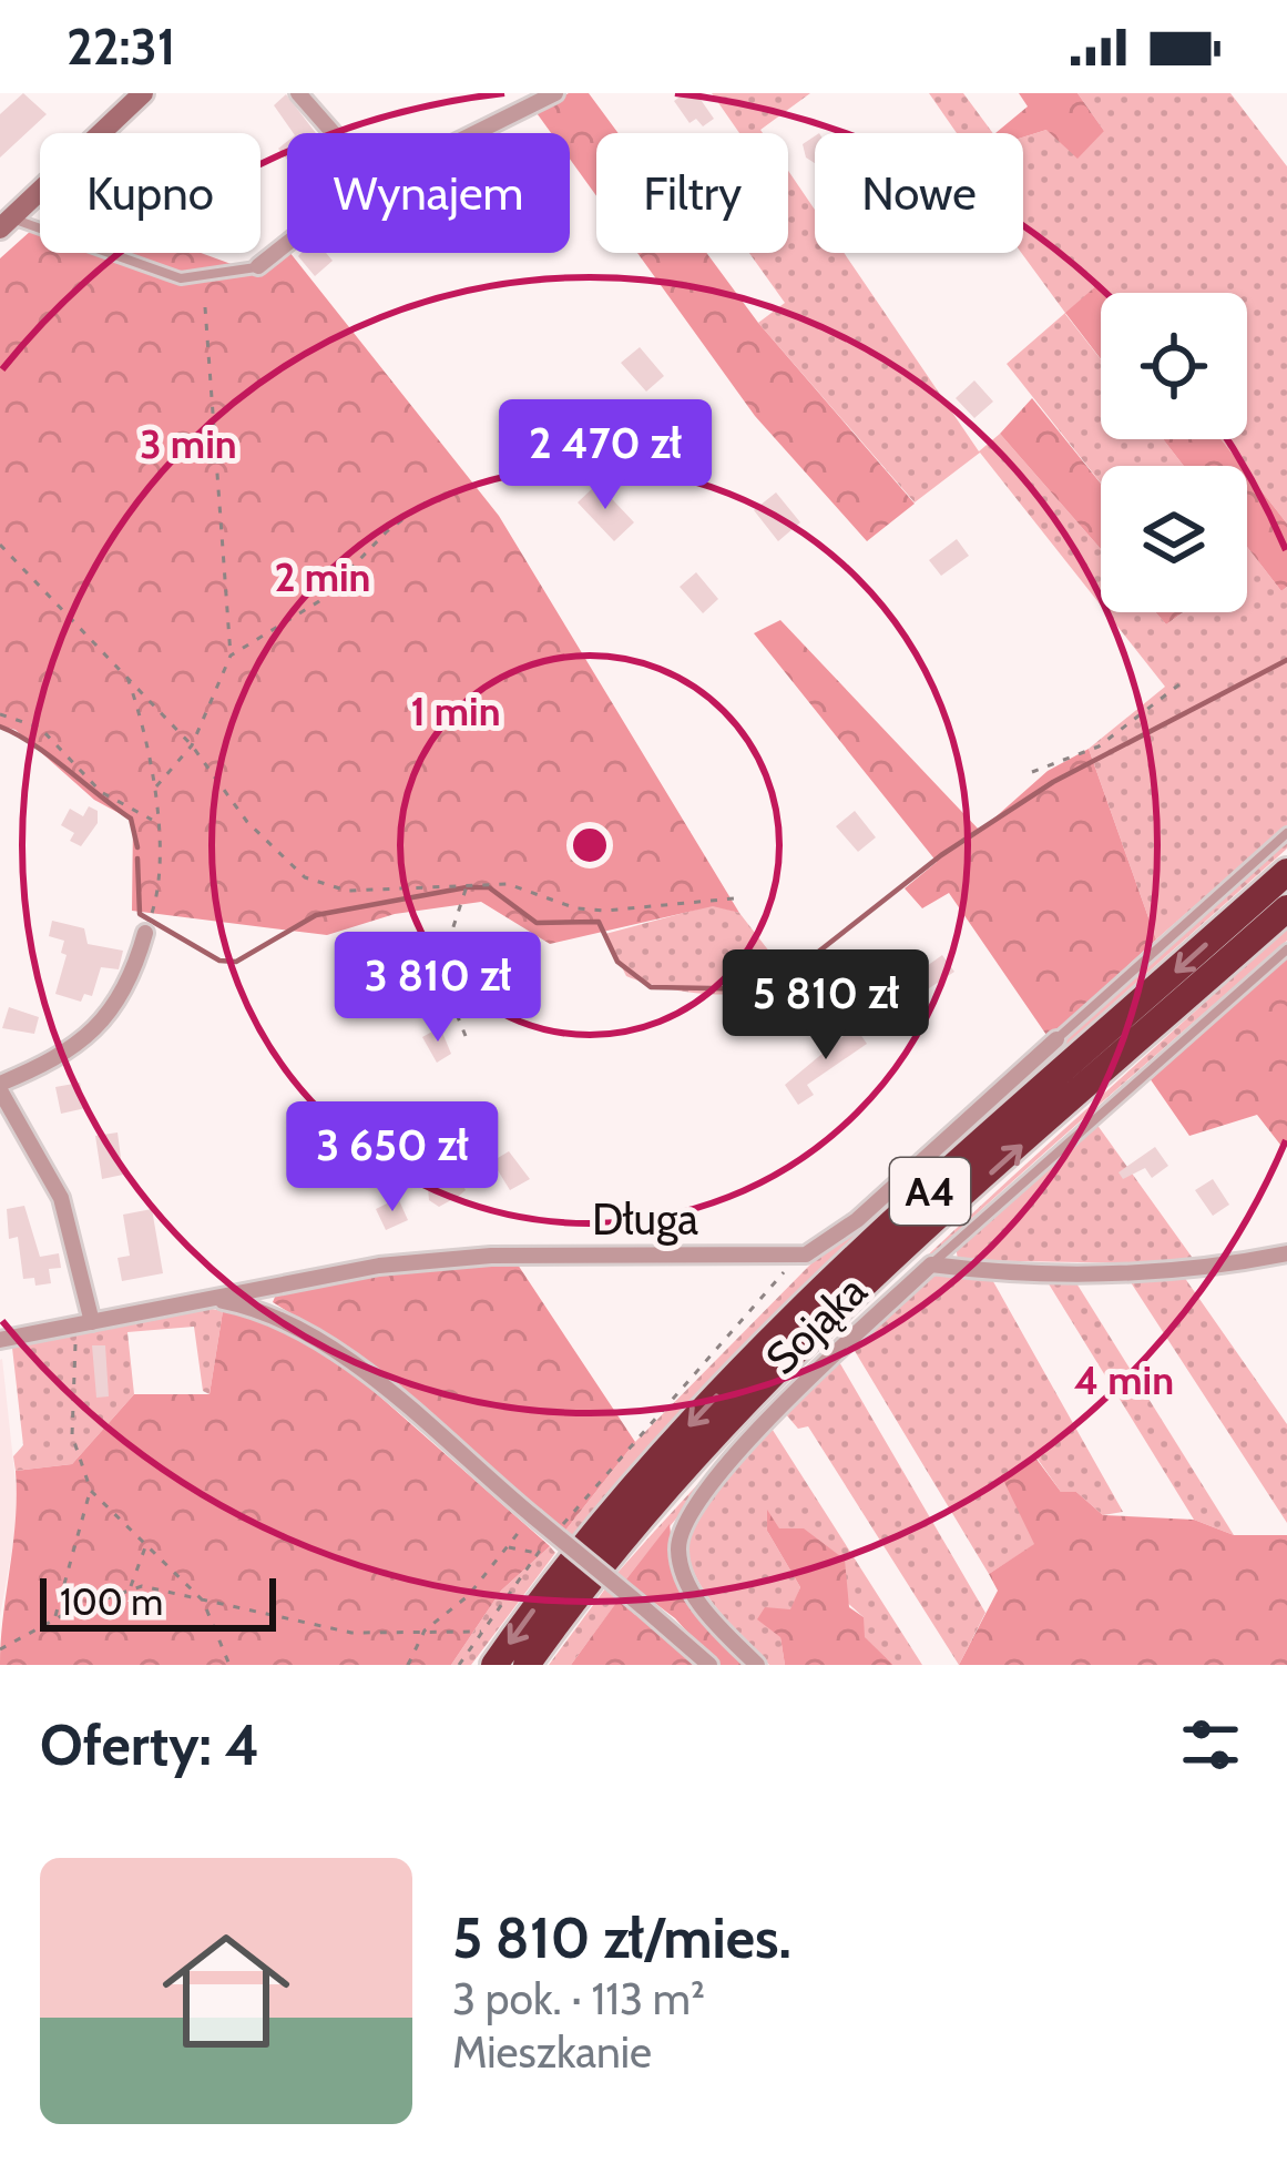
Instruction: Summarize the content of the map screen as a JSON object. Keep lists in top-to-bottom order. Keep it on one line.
{"streets":{"highway":["A4"],"street":["Długa","Sojąka"]},"scale_bar":"100 m","page":{"status":"22:31","chip":["Kupno","Wynajem","Filtry","Nowe"],"price":["2 470 zł","3 810 zł","5 810 zł","3 650 zł"],"scale":"100 m","heading":"Oferty: 4","list":[{"name":"5 810 zł/mies.","note":"3 pok. · 113 m² · Mieszkanie"}]},"rings":["3 min","2 min","1 min","4 min"]}
